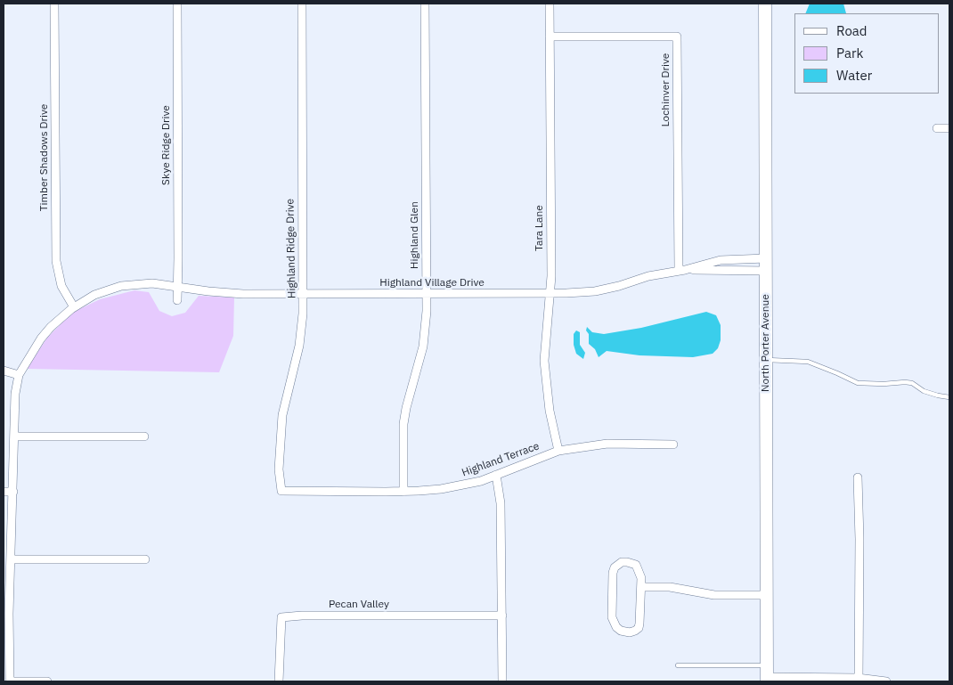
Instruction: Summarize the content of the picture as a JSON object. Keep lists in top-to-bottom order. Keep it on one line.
{"streets":{"main road":["North Porter Avenue"],"street":["Lochinver Drive","Skye Ridge Drive","Timber Shadows Drive","Tara Lane","Highland Glen","Highland Ridge Drive","Highland Village Drive","Highland Terrace","Pecan Valley"]},"crossings":[["Lochinver Drive","Tara Lane"],["Lochinver Drive","Highland Village Drive"],["Skye Ridge Drive","Highland Village Drive"],["Timber Shadows Drive","Highland Village Drive"],["Tara Lane","Highland Village Drive"],["Tara Lane","Highland Terrace"],["Highland Glen","Highland Village Drive"],["Highland Glen","Highland Terrace"],["Highland Ridge Drive","Highland Village Drive"],["Highland Ridge Drive","Highland Terrace"],["Highland Village Drive","North Porter Avenue"]],"legend":["Road","Park","Water"]}
